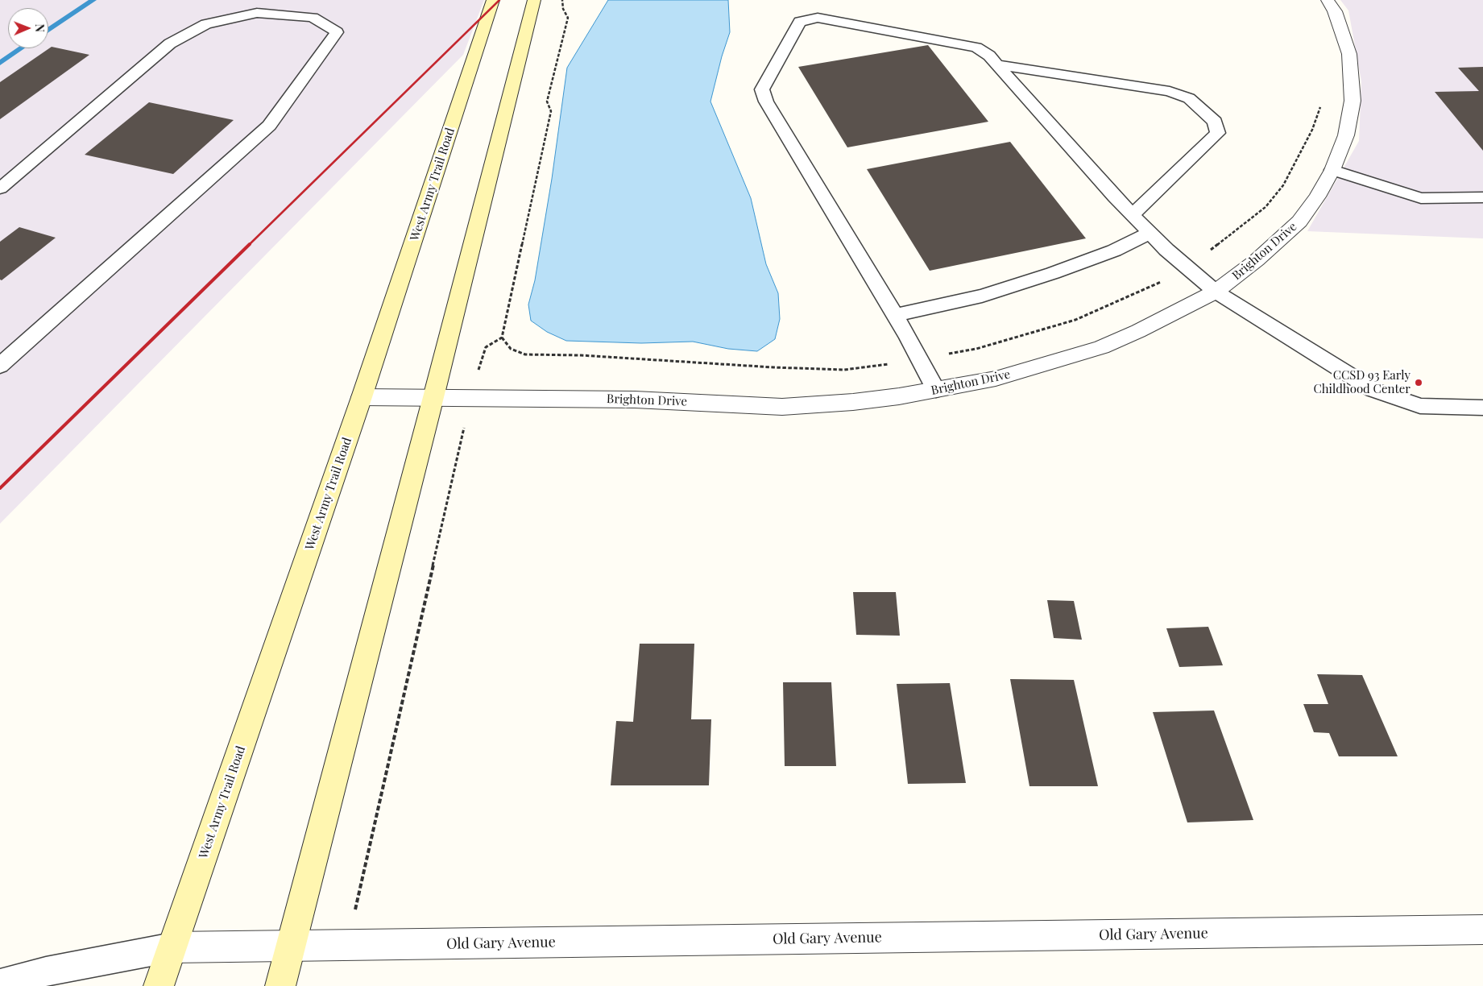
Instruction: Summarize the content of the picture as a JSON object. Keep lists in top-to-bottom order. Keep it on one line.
{"streets":{"main road":["West Army Trail Road"],"street":["Brighton Drive","Old Gary Avenue"]},"crossings":[["West Army Trail Road","Brighton Drive"],["West Army Trail Road","Old Gary Avenue"]],"places":["CCSD 93 Early Childhood Center"],"north":"right"}
